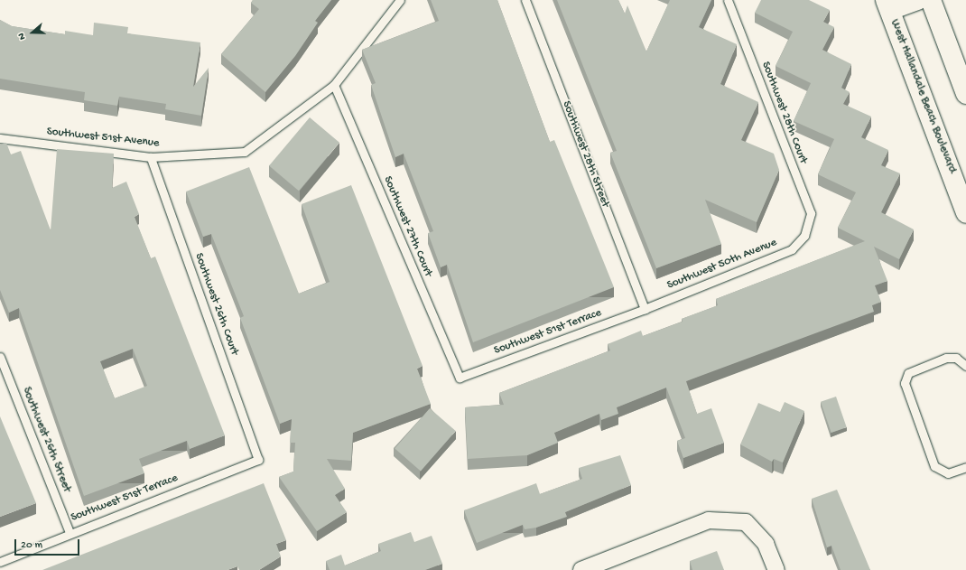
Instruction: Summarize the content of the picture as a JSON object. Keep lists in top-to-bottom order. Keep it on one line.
{"streets":{"main road":["West Hallandale Beach Boulevard"],"lane":["Southwest 28th Court","Southwest 51st Avenue","Southwest 28th Street","Southwest 27th Court","Southwest 50th Avenue","Southwest 26th Court","Southwest 51st Terrace","Southwest 26th Street"]},"crossings":[["Southwest 28th Court","Southwest 50th Avenue"],["Southwest 51st Avenue","Southwest 27th Court"],["Southwest 51st Avenue","Southwest 26th Court"],["Southwest 28th Street","Southwest 50th Avenue"],["Southwest 28th Street","Southwest 51st Terrace"],["Southwest 27th Court","Southwest 51st Terrace"],["Southwest 50th Avenue","Southwest 51st Terrace"],["Southwest 26th Court","Southwest 51st Terrace"],["Southwest 51st Terrace","Southwest 26th Street"]],"scale_bar":"20 m","north":"left"}
